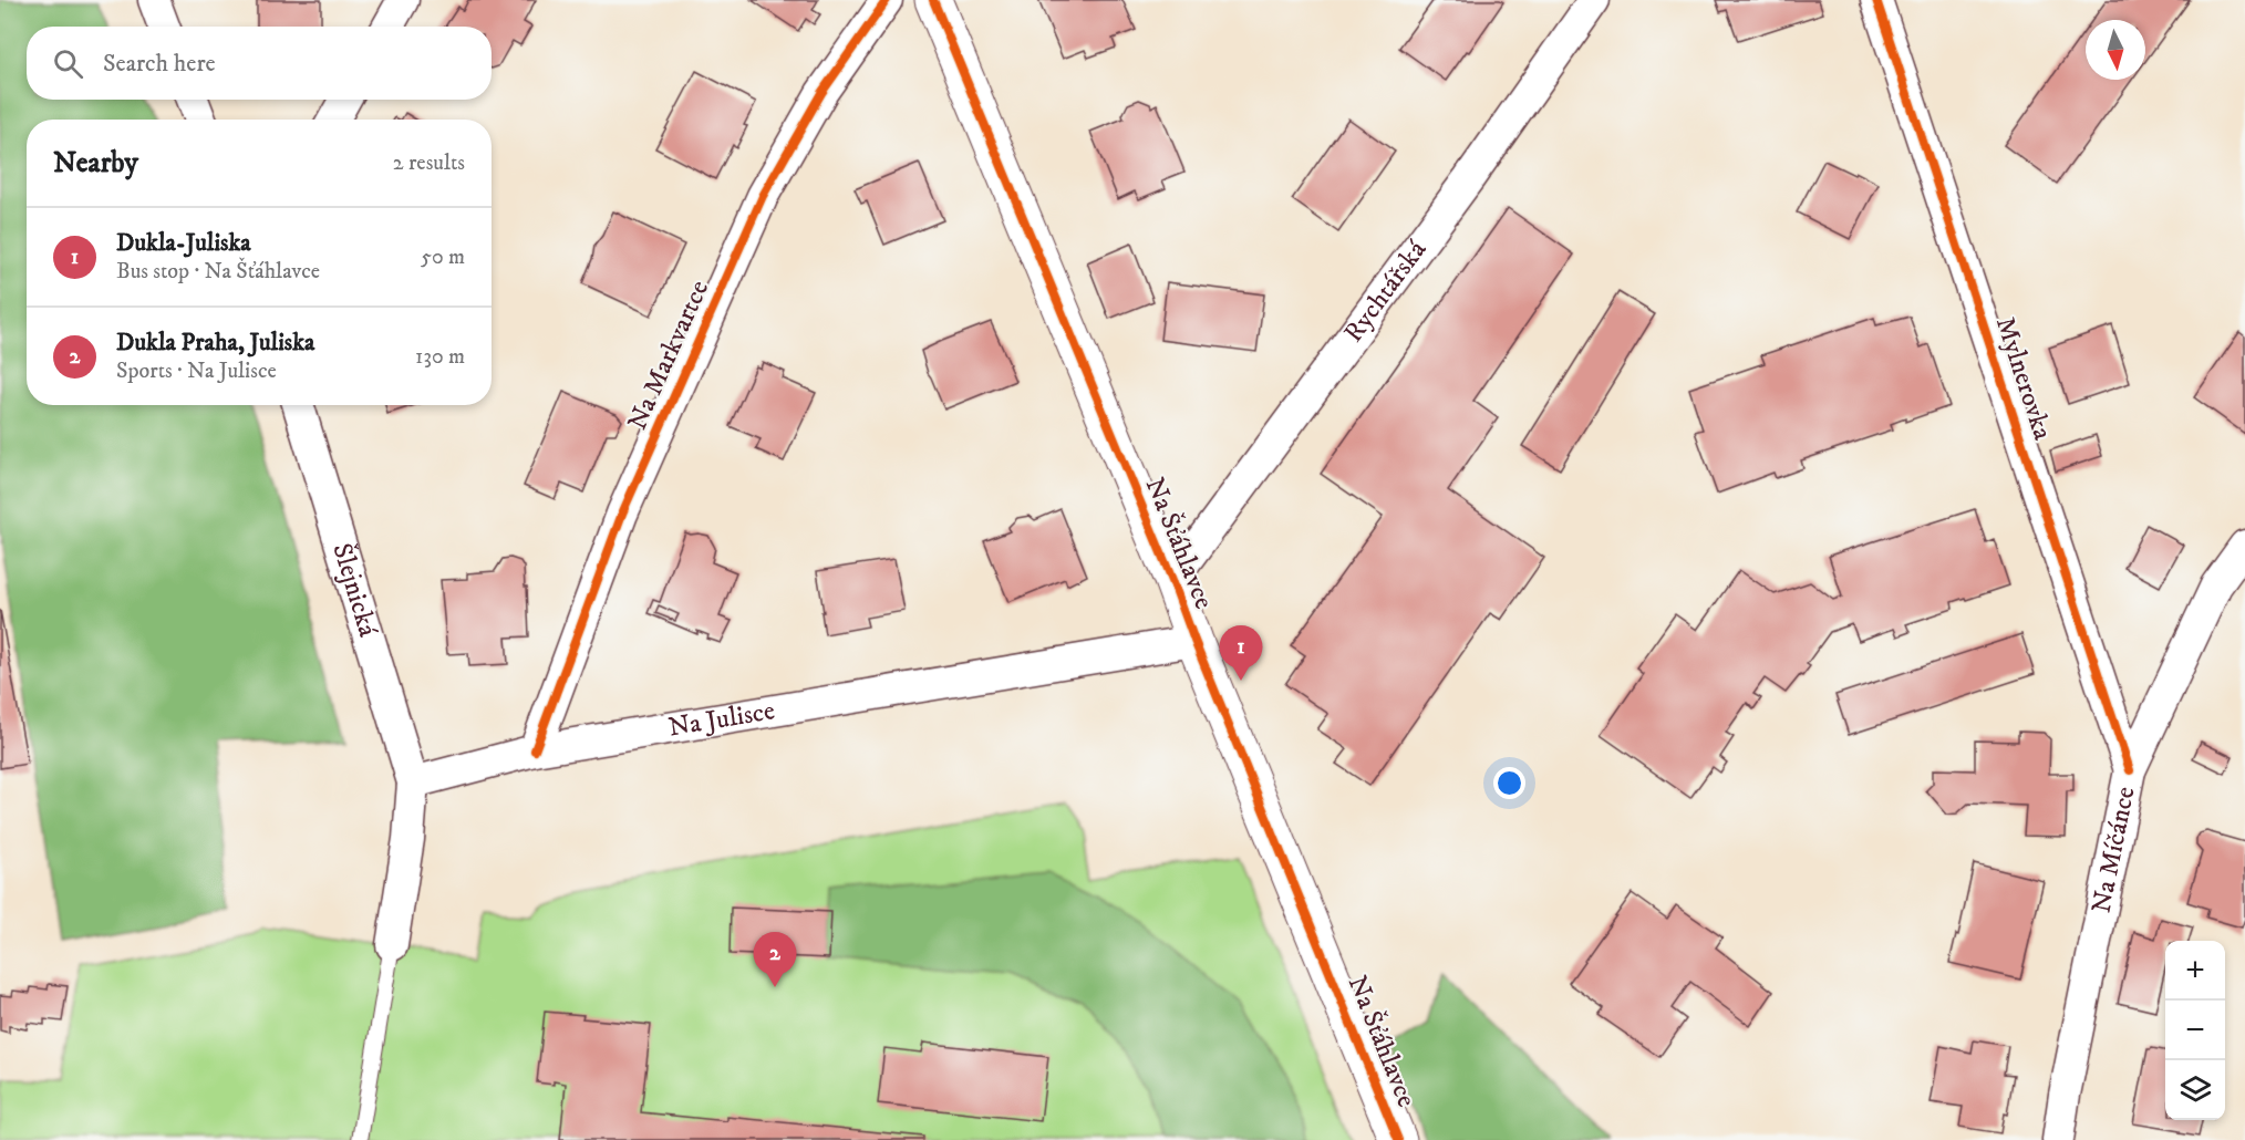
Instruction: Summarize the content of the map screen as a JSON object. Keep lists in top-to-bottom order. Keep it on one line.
{"streets":{"street":["Rychtářská","Na Markvartce","Mylnerovka","Na Šťáhlavce","Šlejnická","Na Julisce","Na Míčánce"]},"crossings":[["Rychtářská","Na Šťáhlavce"],["Na Markvartce","Na Julisce"],["Mylnerovka","Na Míčánce"],["Na Šťáhlavce","Na Julisce"],["Šlejnická","Na Julisce"]],"north":"bottom","page":{"search":"Search here","heading":["Nearby","2 results"],"list":[{"mark":"1","name":"Dukla-Juliska","note":"Bus stop · Na Šťáhlavce","value":"50 m"},{"mark":"2","name":"Dukla Praha, Juliska","note":"Sports · Na Julisce","value":"130 m"}],"pins":["1","2"],"map_buttons":["+","−"]}}
